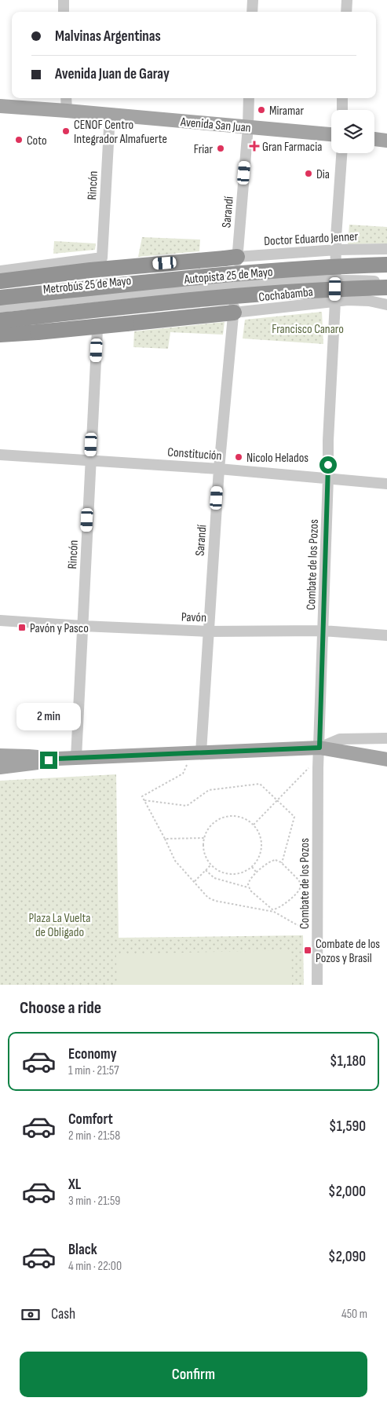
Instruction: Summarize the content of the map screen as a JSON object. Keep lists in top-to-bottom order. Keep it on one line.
{"streets":{"highway":["Autopista 25 de Mayo"],"main road":["Avenida San Juan"],"street":["Rincón","Sarandí","Doctor Eduardo Jenner","Metrobús 25 de Mayo","Cochabamba","Constitución","Combate de los Pozos","Pavón"]},"crossings":[["Avenida San Juan","Rincón"],["Avenida San Juan","Sarandí"],["Rincón","Constitución"],["Rincón","Pavón"],["Sarandí","Doctor Eduardo Jenner"],["Sarandí","Cochabamba"],["Sarandí","Constitución"],["Sarandí","Pavón"],["Doctor Eduardo Jenner","Combate de los Pozos"],["Autopista 25 de Mayo","Metrobús 25 de Mayo"],["Cochabamba","Combate de los Pozos"],["Constitución","Combate de los Pozos"],["Combate de los Pozos","Pavón"]],"parks":["Francisco Canaro","Plaza La Vuelta de Obligado"],"places":{"other":["Miramar","CENOF Centro Integrador Almafuerte","Coto","Friar","Dia","Nicolo Helados"],"health":["Gran Farmacia"],"transit":["Pavón y Pasco","Combate de los Pozos y Brasil"]},"page":{"banner":["Malvinas Argentinas","Avenida Juan de Garay"],"bubble":"2 min","heading":"Choose a ride","list":[{"name":"Economy","note":"1 min · 21:57","value":"$1,180"},{"name":"Comfort","note":"2 min · 21:58","value":"$1,590"},{"name":"XL","note":"3 min · 21:59","value":"$2,000"},{"name":"Black","note":"4 min · 22:00","value":"$2,090"}],"pay":["Cash","450 m"],"buttons":"Confirm"}}
